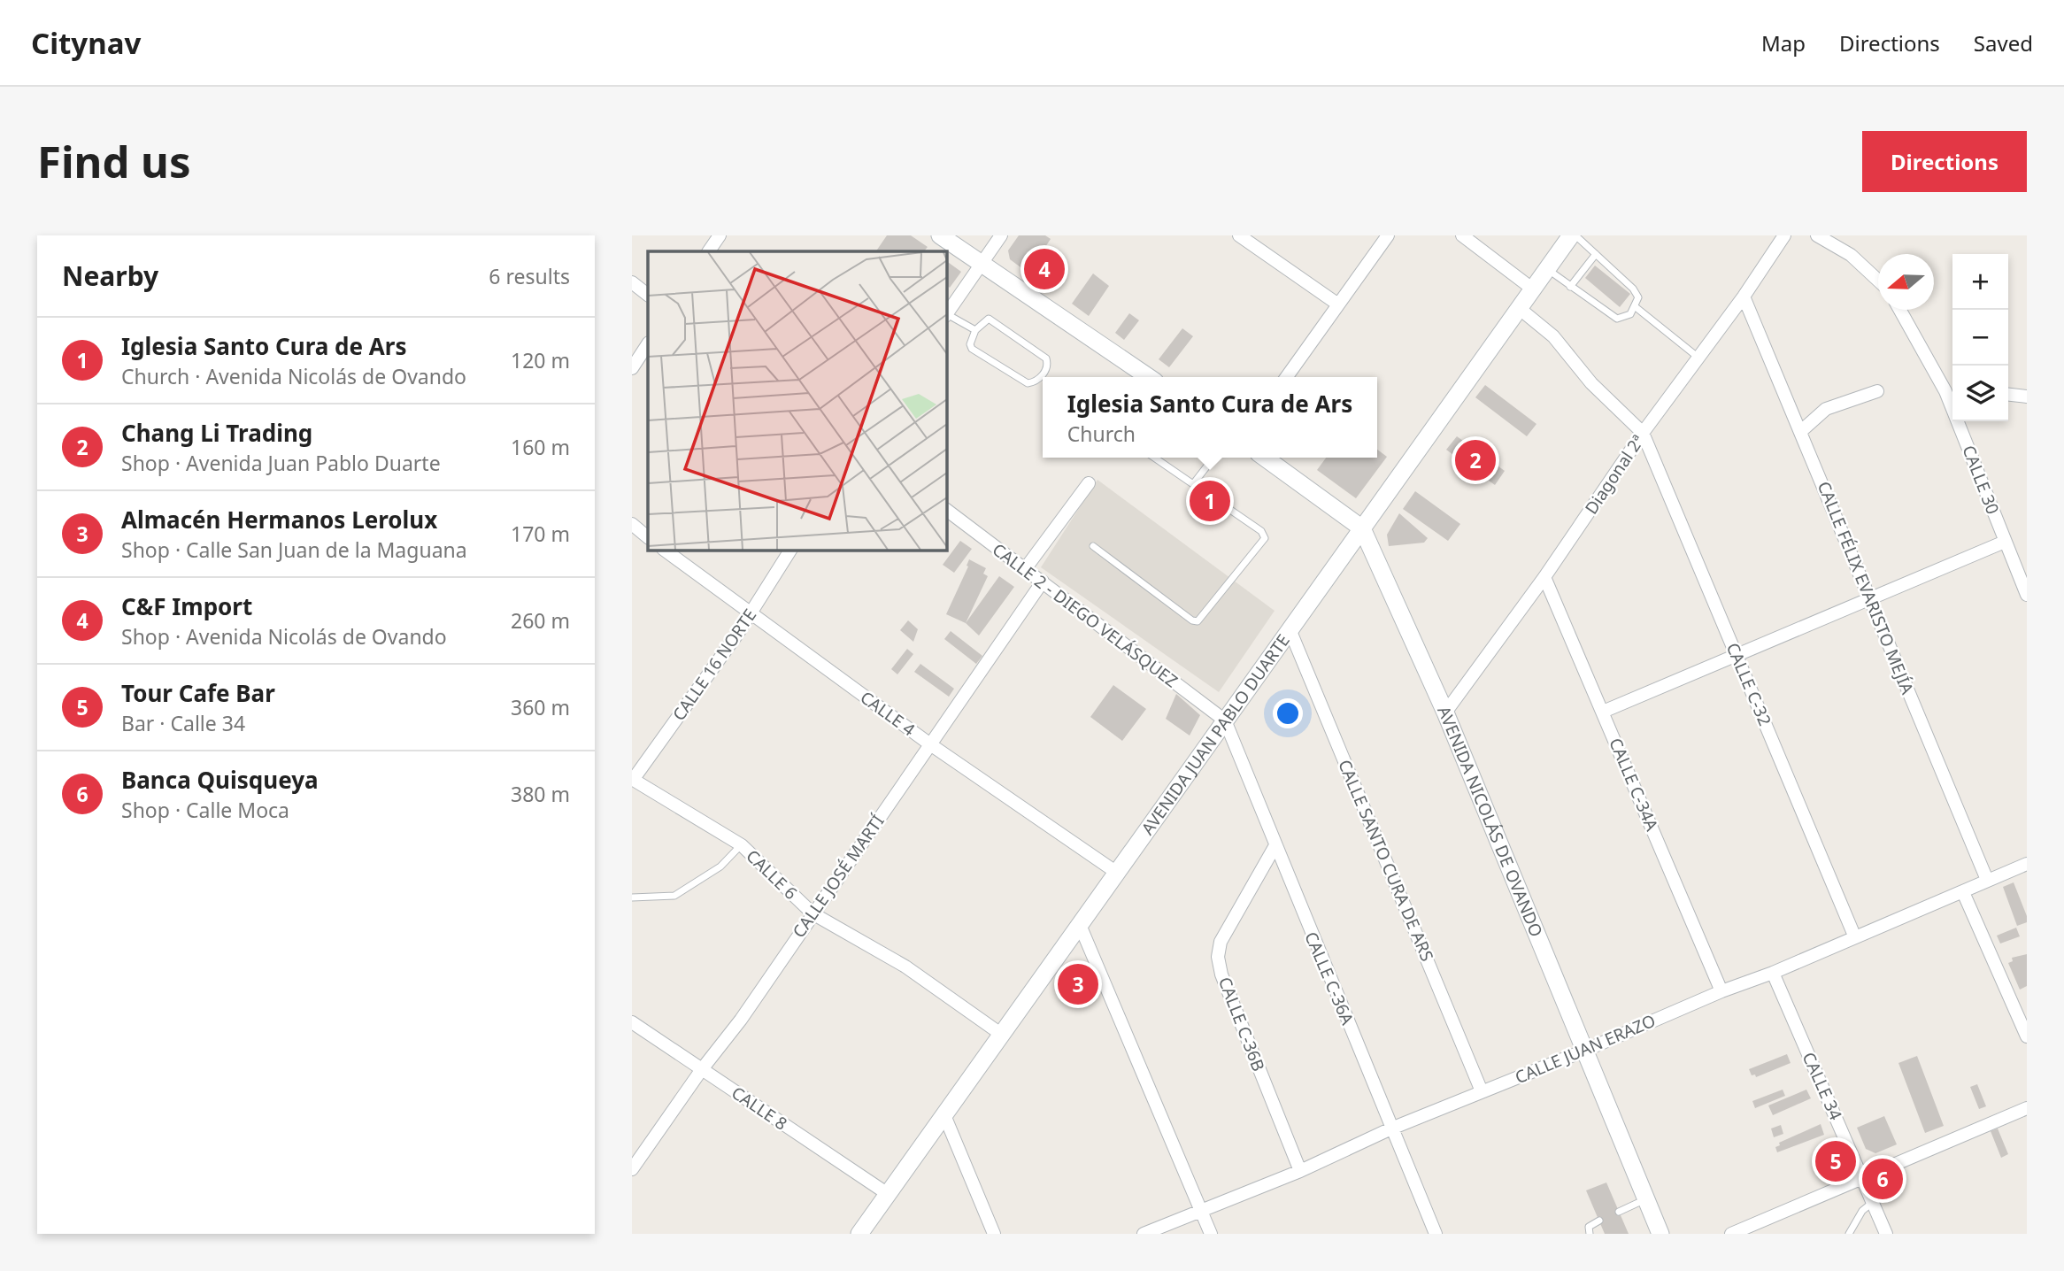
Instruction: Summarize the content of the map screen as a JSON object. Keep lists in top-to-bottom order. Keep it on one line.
{"streets":{"main road":["AVENIDA JUAN PABLO DUARTE","AVENIDA NICOLÁS DE OVANDO"],"street":["Diagonal 2ª","CALLE 30","CALLE FÉLIX EVARISTO MEJÍA","CALLE 2 - DIEGO VELÁSQUEZ","CALLE 16 NORTE","CALLE C-32","CALLE 4","CALLE C-34A","CALLE SANTO CURA DE ARS","CALLE 6","CALLE JOSÉ MARTÍ","CALLE C-36A","CALLE C-36B","CALLE JUAN ERAZO","CALLE 34","CALLE 8"]},"crossings":[["Diagonal 2ª","CALLE FÉLIX EVARISTO MEJÍA"],["Diagonal 2ª","CALLE C-32"],["Diagonal 2ª","CALLE C-34A"],["Diagonal 2ª","AVENIDA NICOLÁS DE OVANDO"],["CALLE FÉLIX EVARISTO MEJÍA","CALLE JUAN ERAZO"],["CALLE 2 - DIEGO VELÁSQUEZ","AVENIDA JUAN PABLO DUARTE"],["CALLE 2 - DIEGO VELÁSQUEZ","CALLE JOSÉ MARTÍ"],["CALLE 2 - DIEGO VELÁSQUEZ","CALLE C-36A"],["CALLE 16 NORTE","CALLE 4"],["CALLE 16 NORTE","CALLE 6"],["CALLE C-32","CALLE JUAN ERAZO"],["CALLE 4","AVENIDA JUAN PABLO DUARTE"],["CALLE 4","CALLE JOSÉ MARTÍ"],["AVENIDA JUAN PABLO DUARTE","AVENIDA NICOLÁS DE OVANDO"],["AVENIDA JUAN PABLO DUARTE","CALLE SANTO CURA DE ARS"],["AVENIDA JUAN PABLO DUARTE","CALLE 6"],["AVENIDA JUAN PABLO DUARTE","CALLE C-36A"],["AVENIDA JUAN PABLO DUARTE","CALLE 8"],["CALLE C-34A","CALLE JUAN ERAZO"],["AVENIDA NICOLÁS DE OVANDO","CALLE JUAN ERAZO"],["CALLE SANTO CURA DE ARS","CALLE JUAN ERAZO"],["CALLE 6","CALLE JOSÉ MARTÍ"],["CALLE JOSÉ MARTÍ","CALLE 8"],["CALLE C-36A","CALLE C-36B"],["CALLE C-36A","CALLE JUAN ERAZO"],["CALLE C-36B","CALLE JUAN ERAZO"],["CALLE JUAN ERAZO","CALLE 34"]],"north":"left","page":{"header":"Citynav","nav":["Map","Directions","Saved"],"buttons":"Directions","title":"Find us","heading":["Nearby","6 results"],"pins":["4","2","1","3","5","6"],"map_buttons":["+","−"],"list":[{"mark":"1","name":"Iglesia Santo Cura de Ars","note":"Church · Avenida Nicolás de Ovando","value":"120 m"},{"mark":"2","name":"Chang Li Trading","note":"Shop · Avenida Juan Pablo Duarte","value":"160 m"},{"mark":"3","name":"Almacén Hermanos Lerolux","note":"Shop · Calle San Juan de la Maguana","value":"170 m"},{"mark":"4","name":"C&F Import","note":"Shop · Avenida Nicolás de Ovando","value":"260 m"},{"mark":"5","name":"Tour Cafe Bar","note":"Bar · Calle 34","value":"360 m"},{"mark":"6","name":"Banca Quisqueya","note":"Shop · Calle Moca","value":"380 m"}],"popup":["Iglesia Santo Cura de Ars","Church"]}}
